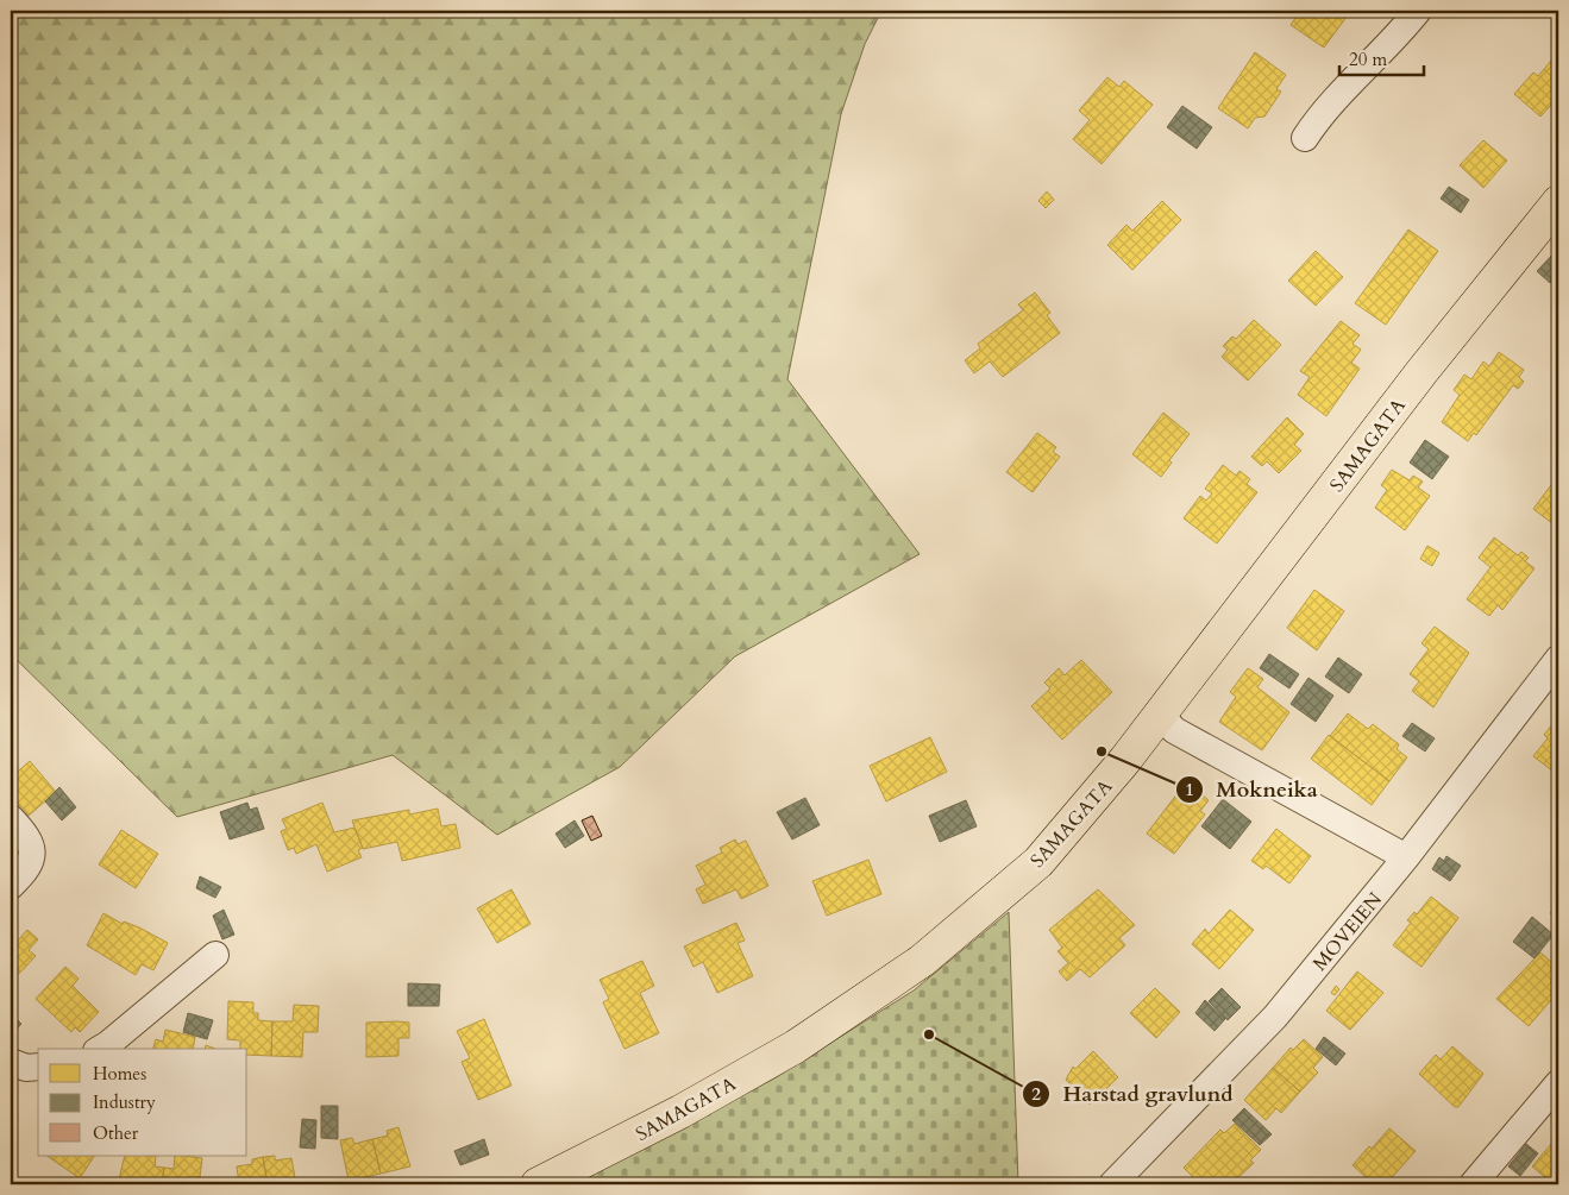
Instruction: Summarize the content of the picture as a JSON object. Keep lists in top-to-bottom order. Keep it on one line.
{"streets":{"highway":["SAMAGATA"],"street":["MOVEIEN"]},"places":["Mokneika","Harstad gravlund"],"legend":["Homes","Industry","Other"],"scale_bar":"20 m"}
